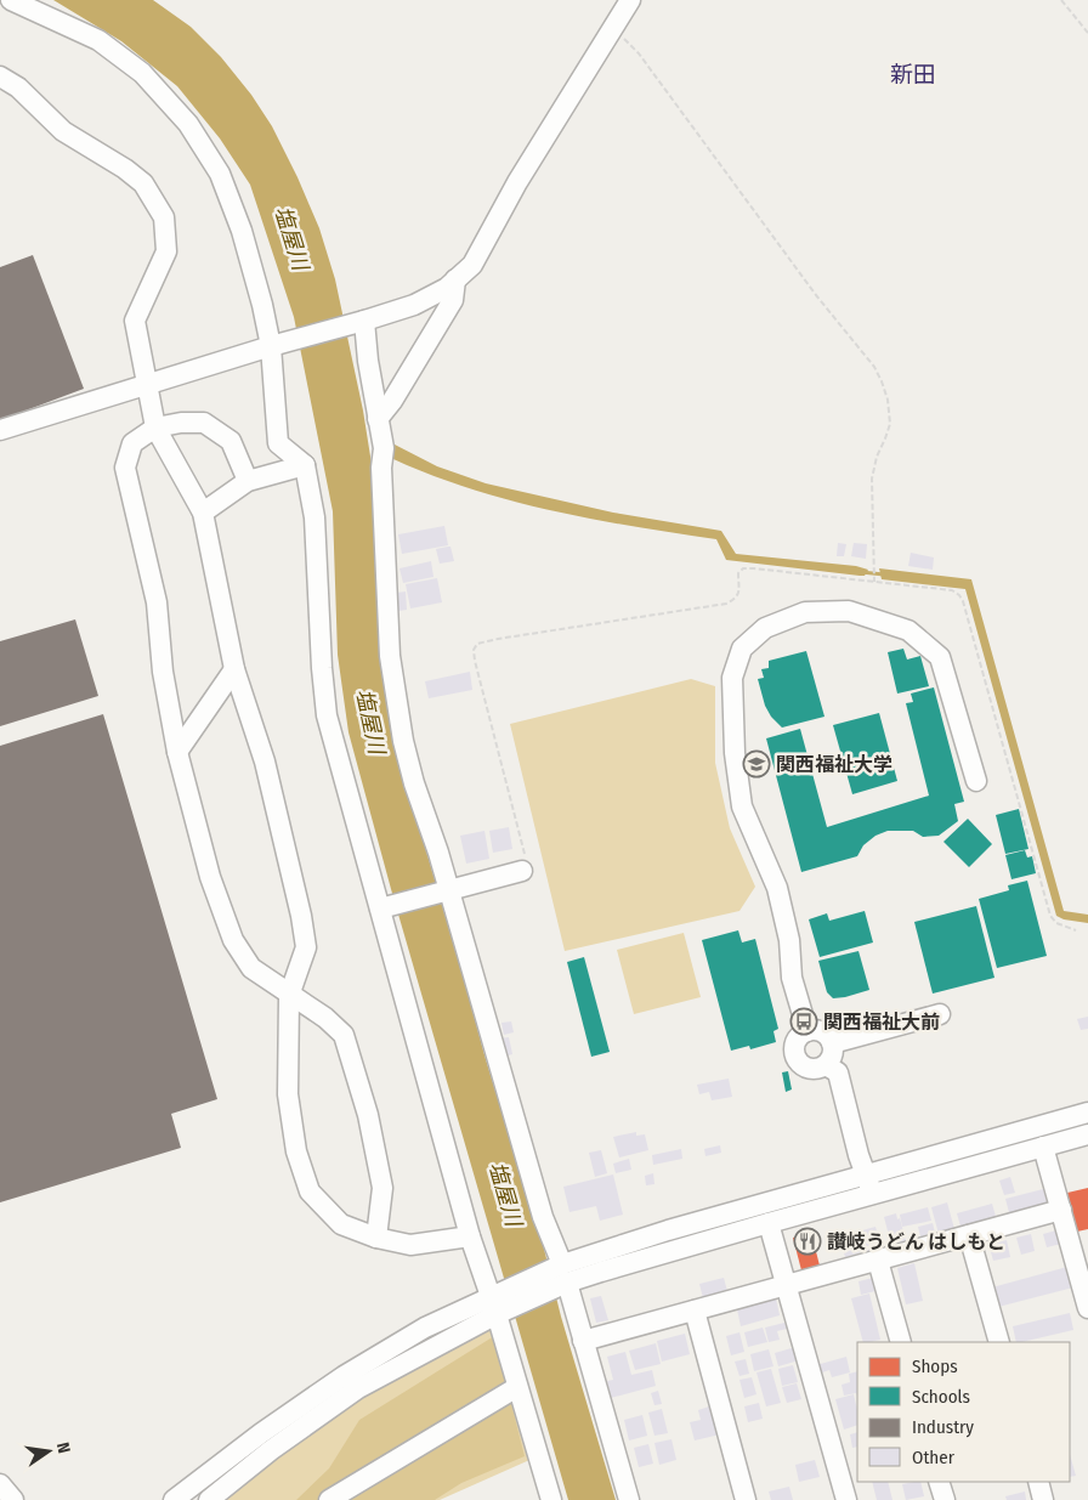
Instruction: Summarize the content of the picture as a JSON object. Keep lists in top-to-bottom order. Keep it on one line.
{"districts":["新田"],"water":["塩屋川"],"places":{"school or university":["関西福祉大学"],"bus stop":["関西福祉大前"],"restaurant":["讃岐うどん はしもと"]},"legend":["Shops","Schools","Industry","Other"],"north":"right"}
